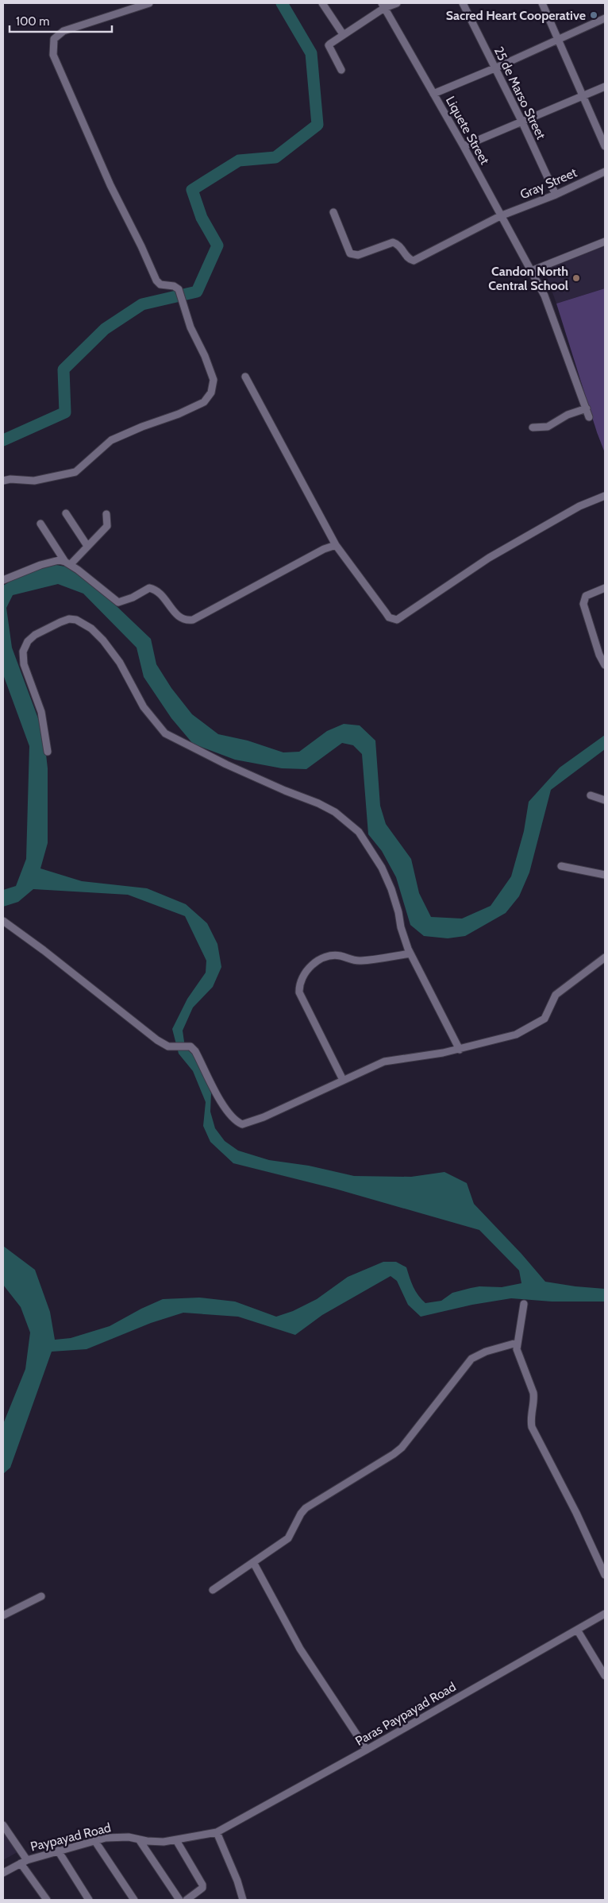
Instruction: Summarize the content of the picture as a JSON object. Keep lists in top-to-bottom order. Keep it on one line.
{"streets":{"street":["25 de Marso Street","Liquete Street","Gray Street","Paras Paypayad Road","Paypayad Road"]},"crossings":[["25 de Marso Street","Gray Street"],["Liquete Street","Gray Street"],["Paras Paypayad Road","Paypayad Road"]],"places":["Sacred Heart Cooperative","Candon North Central School"],"scale_bar":"100 m"}
